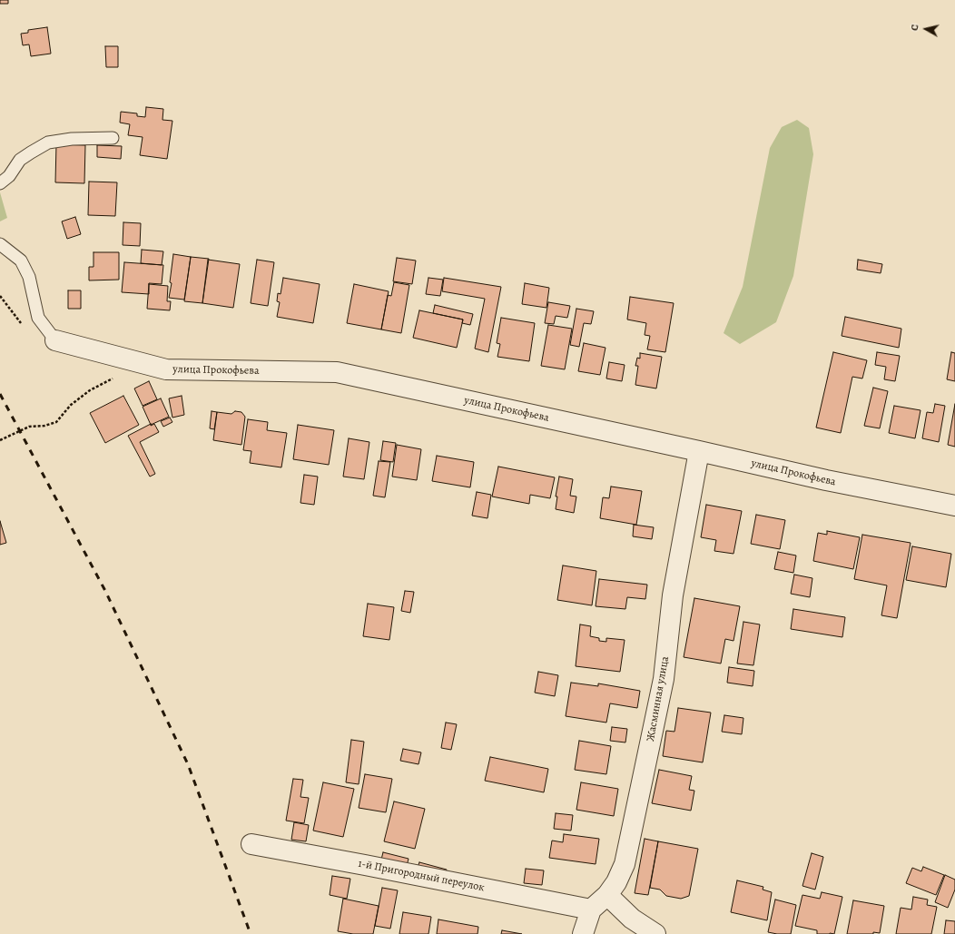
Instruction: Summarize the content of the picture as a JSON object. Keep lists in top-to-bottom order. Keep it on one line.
{"streets":{"street":["улица Прокофьева","Жасминная улица","1-й Пригородный переулок"]},"crossings":[["улица Прокофьева","Жасминная улица"],["Жасминная улица","1-й Пригородный переулок"]],"north":"left"}
